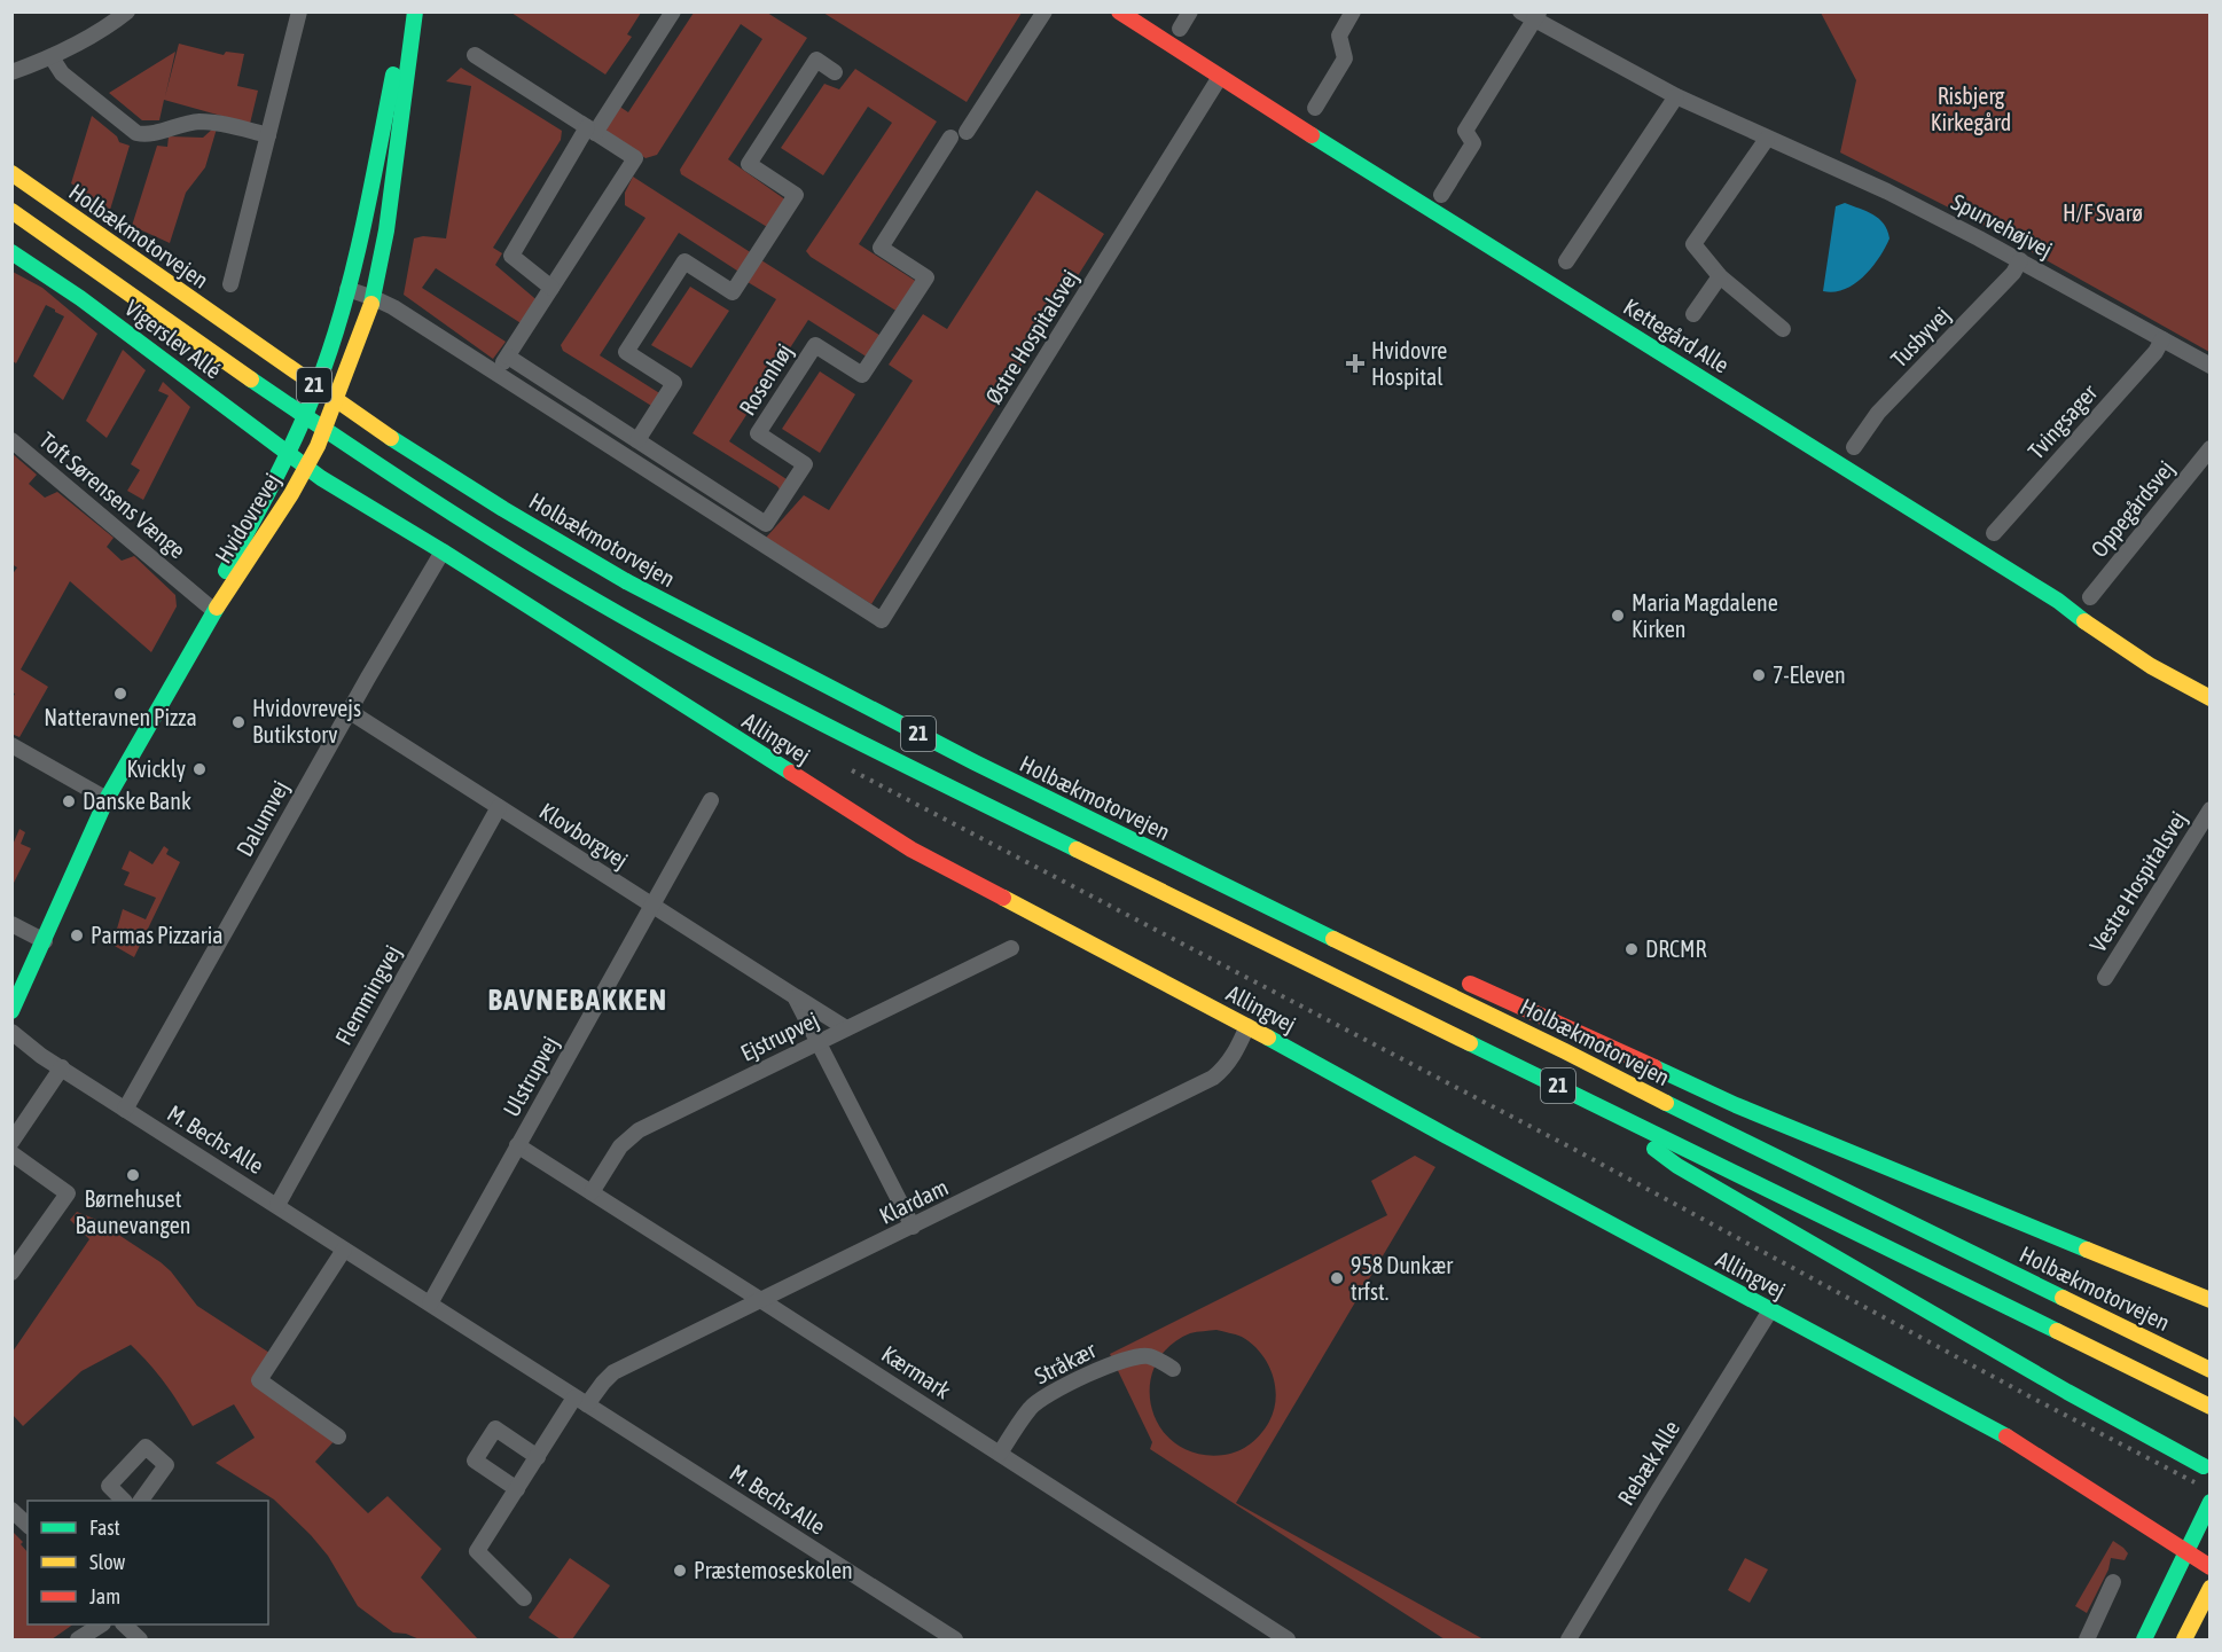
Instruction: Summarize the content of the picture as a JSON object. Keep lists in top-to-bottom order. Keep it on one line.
{"streets":{"main road":["Holbækmotorvejen","Kettegård Alle","Vigerslev Allé","21","Hvidovrevej","Allingvej"],"street":["Spurvehøjvej","Østre Hospitalsvej","Tusbyvej","Rosenhøj","Tvingsager","Toft Sørensens Vænge","Oppegårdsvej","Dalumvej","Klovborgvej","Vestre Hospitalsvej","Flemmingvej","Ejstrupvej","Ulstrupvej","M. Bechs Alle","Klardam","Stråkær","Kærmark","Rebæk Alle"]},"crossings":[["Spurvehøjvej","Tusbyvej"],["Spurvehøjvej","Tvingsager"],["Kettegård Alle","Østre Hospitalsvej"],["Vigerslev Allé","Hvidovrevej"],["Vigerslev Allé","Allingvej"],["Toft Sørensens Vænge","Hvidovrevej"],["Hvidovrevej","Allingvej"],["Allingvej","Dalumvej"],["Allingvej","Klardam"],["Allingvej","Rebæk Alle"],["Dalumvej","Klovborgvej"],["Dalumvej","M. Bechs Alle"],["Klovborgvej","Flemmingvej"],["Klovborgvej","Ejstrupvej"],["Klovborgvej","Ulstrupvej"],["Klovborgvej","Klardam"],["Flemmingvej","M. Bechs Alle"],["Ejstrupvej","Kærmark"],["Ulstrupvej","M. Bechs Alle"],["Ulstrupvej","Kærmark"],["M. Bechs Alle","Klardam"],["Klardam","Kærmark"],["Stråkær","Kærmark"]],"districts":["BAVNEBAKKEN"],"parks":["Risbjerg Kirkegård","H/F Svarø"],"places":{"health":["Hvidovre Hospital"],"other":["Maria Magdalene Kirken","7-Eleven","Natteravnen Pizza","Hvidovrevejs Butikstorv","Kvickly","Danske Bank","Parmas Pizzaria","DRCMR","Børnehuset Baunevangen","958 Dunkær trfst.","Præstemoseskolen"]},"legend":["Fast","Slow","Jam"]}
